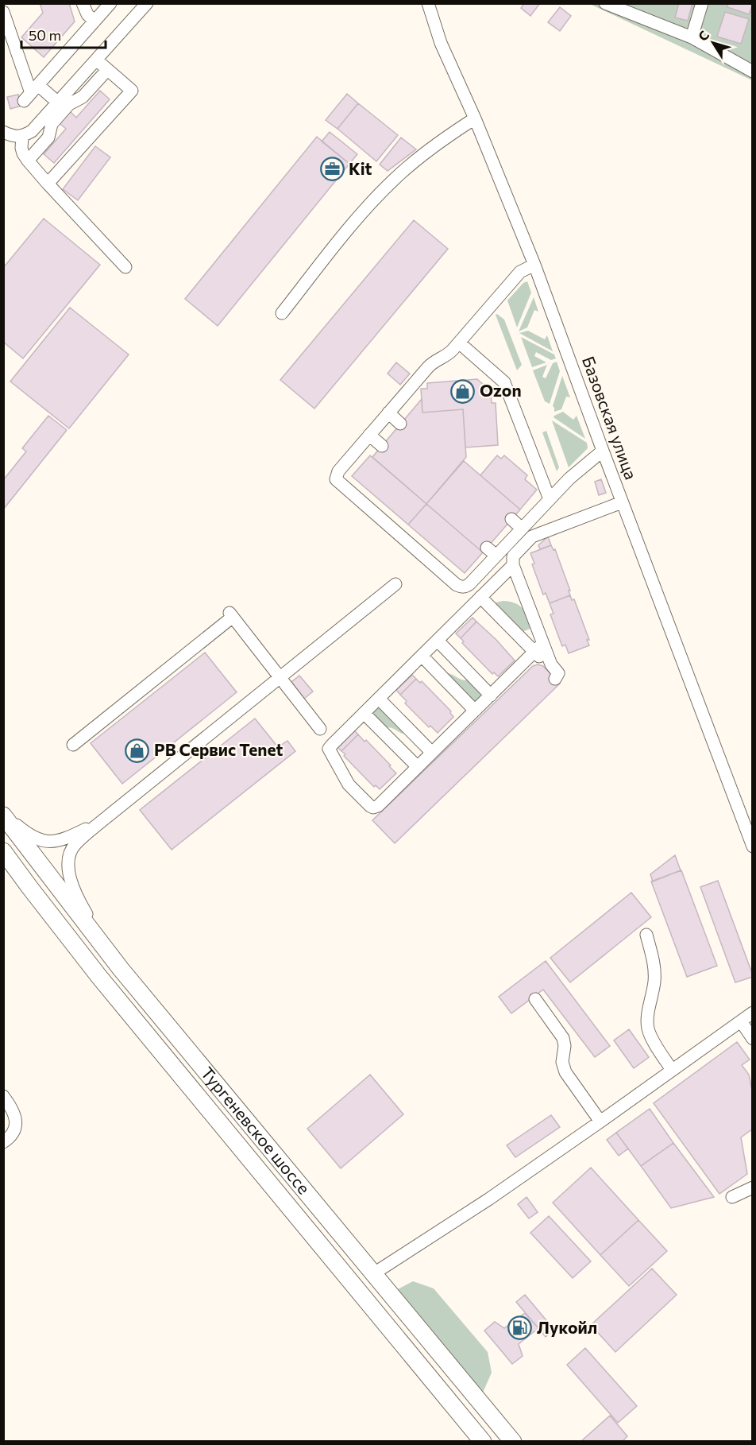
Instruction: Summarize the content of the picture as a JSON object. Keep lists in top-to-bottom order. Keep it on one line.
{"streets":{"highway":["Тургеневское шоссе"],"street":["Базовская улица"]},"places":{"office":["Kit"],"shop":["Ozon","PB Сервис Tenet"],"fuel station":["Лукойл"]},"scale_bar":"50 m","north":"top left"}
